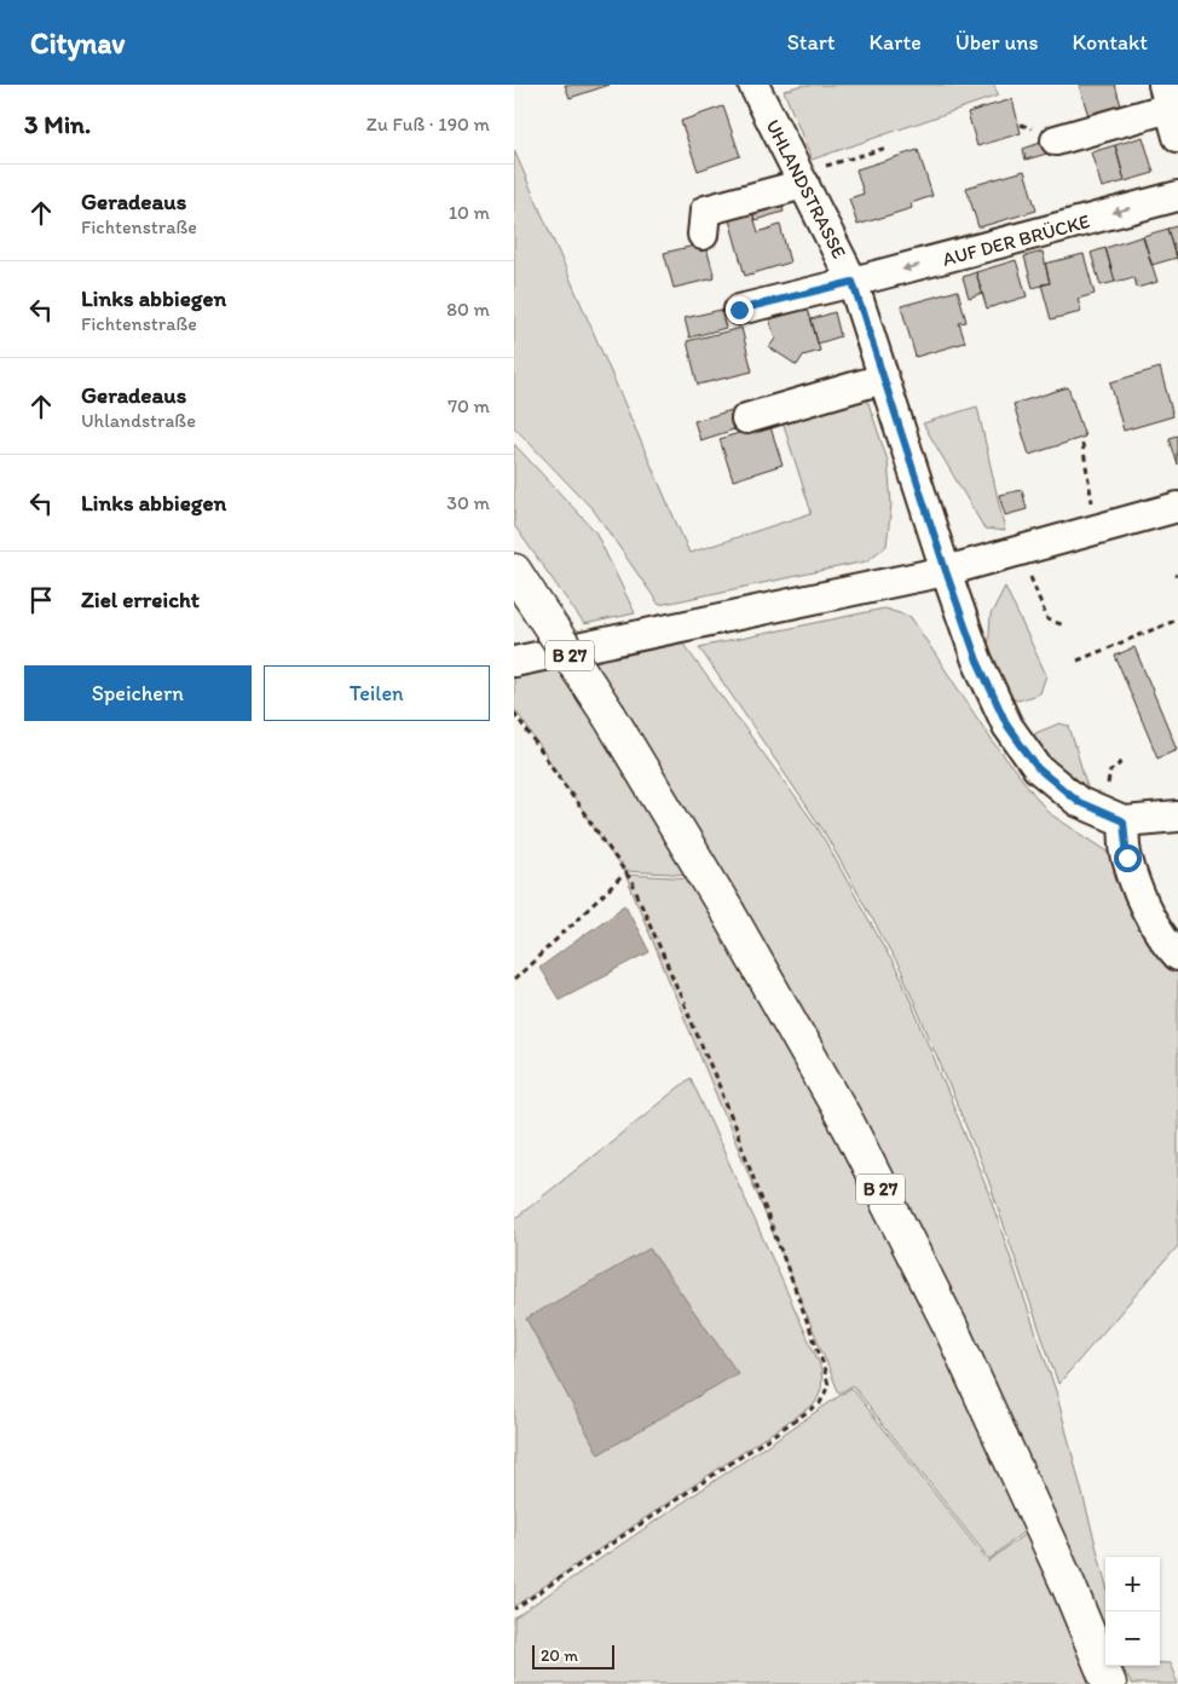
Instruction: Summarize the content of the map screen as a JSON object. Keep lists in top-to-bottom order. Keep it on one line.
{"streets":{"main road":["B 27"],"street":["UHLANDSTRASSE","AUF DER BRÜCKE"]},"crossings":[["UHLANDSTRASSE","AUF DER BRÜCKE"]],"scale_bar":"20 m","page":{"header":"Citynav","nav":["Start","Karte","Über uns","Kontakt"],"heading":["3 Min.","Zu Fuß · 190 m"],"list":[["Geradeaus","Fichtenstraße","10 m"],["Links abbiegen","Fichtenstraße","80 m"],["Geradeaus","Uhlandstraße","70 m"],["Links abbiegen","30 m"],"Ziel erreicht"],"buttons":["Speichern","Teilen"],"map_buttons":["+","−"],"scale":"20 m"}}
